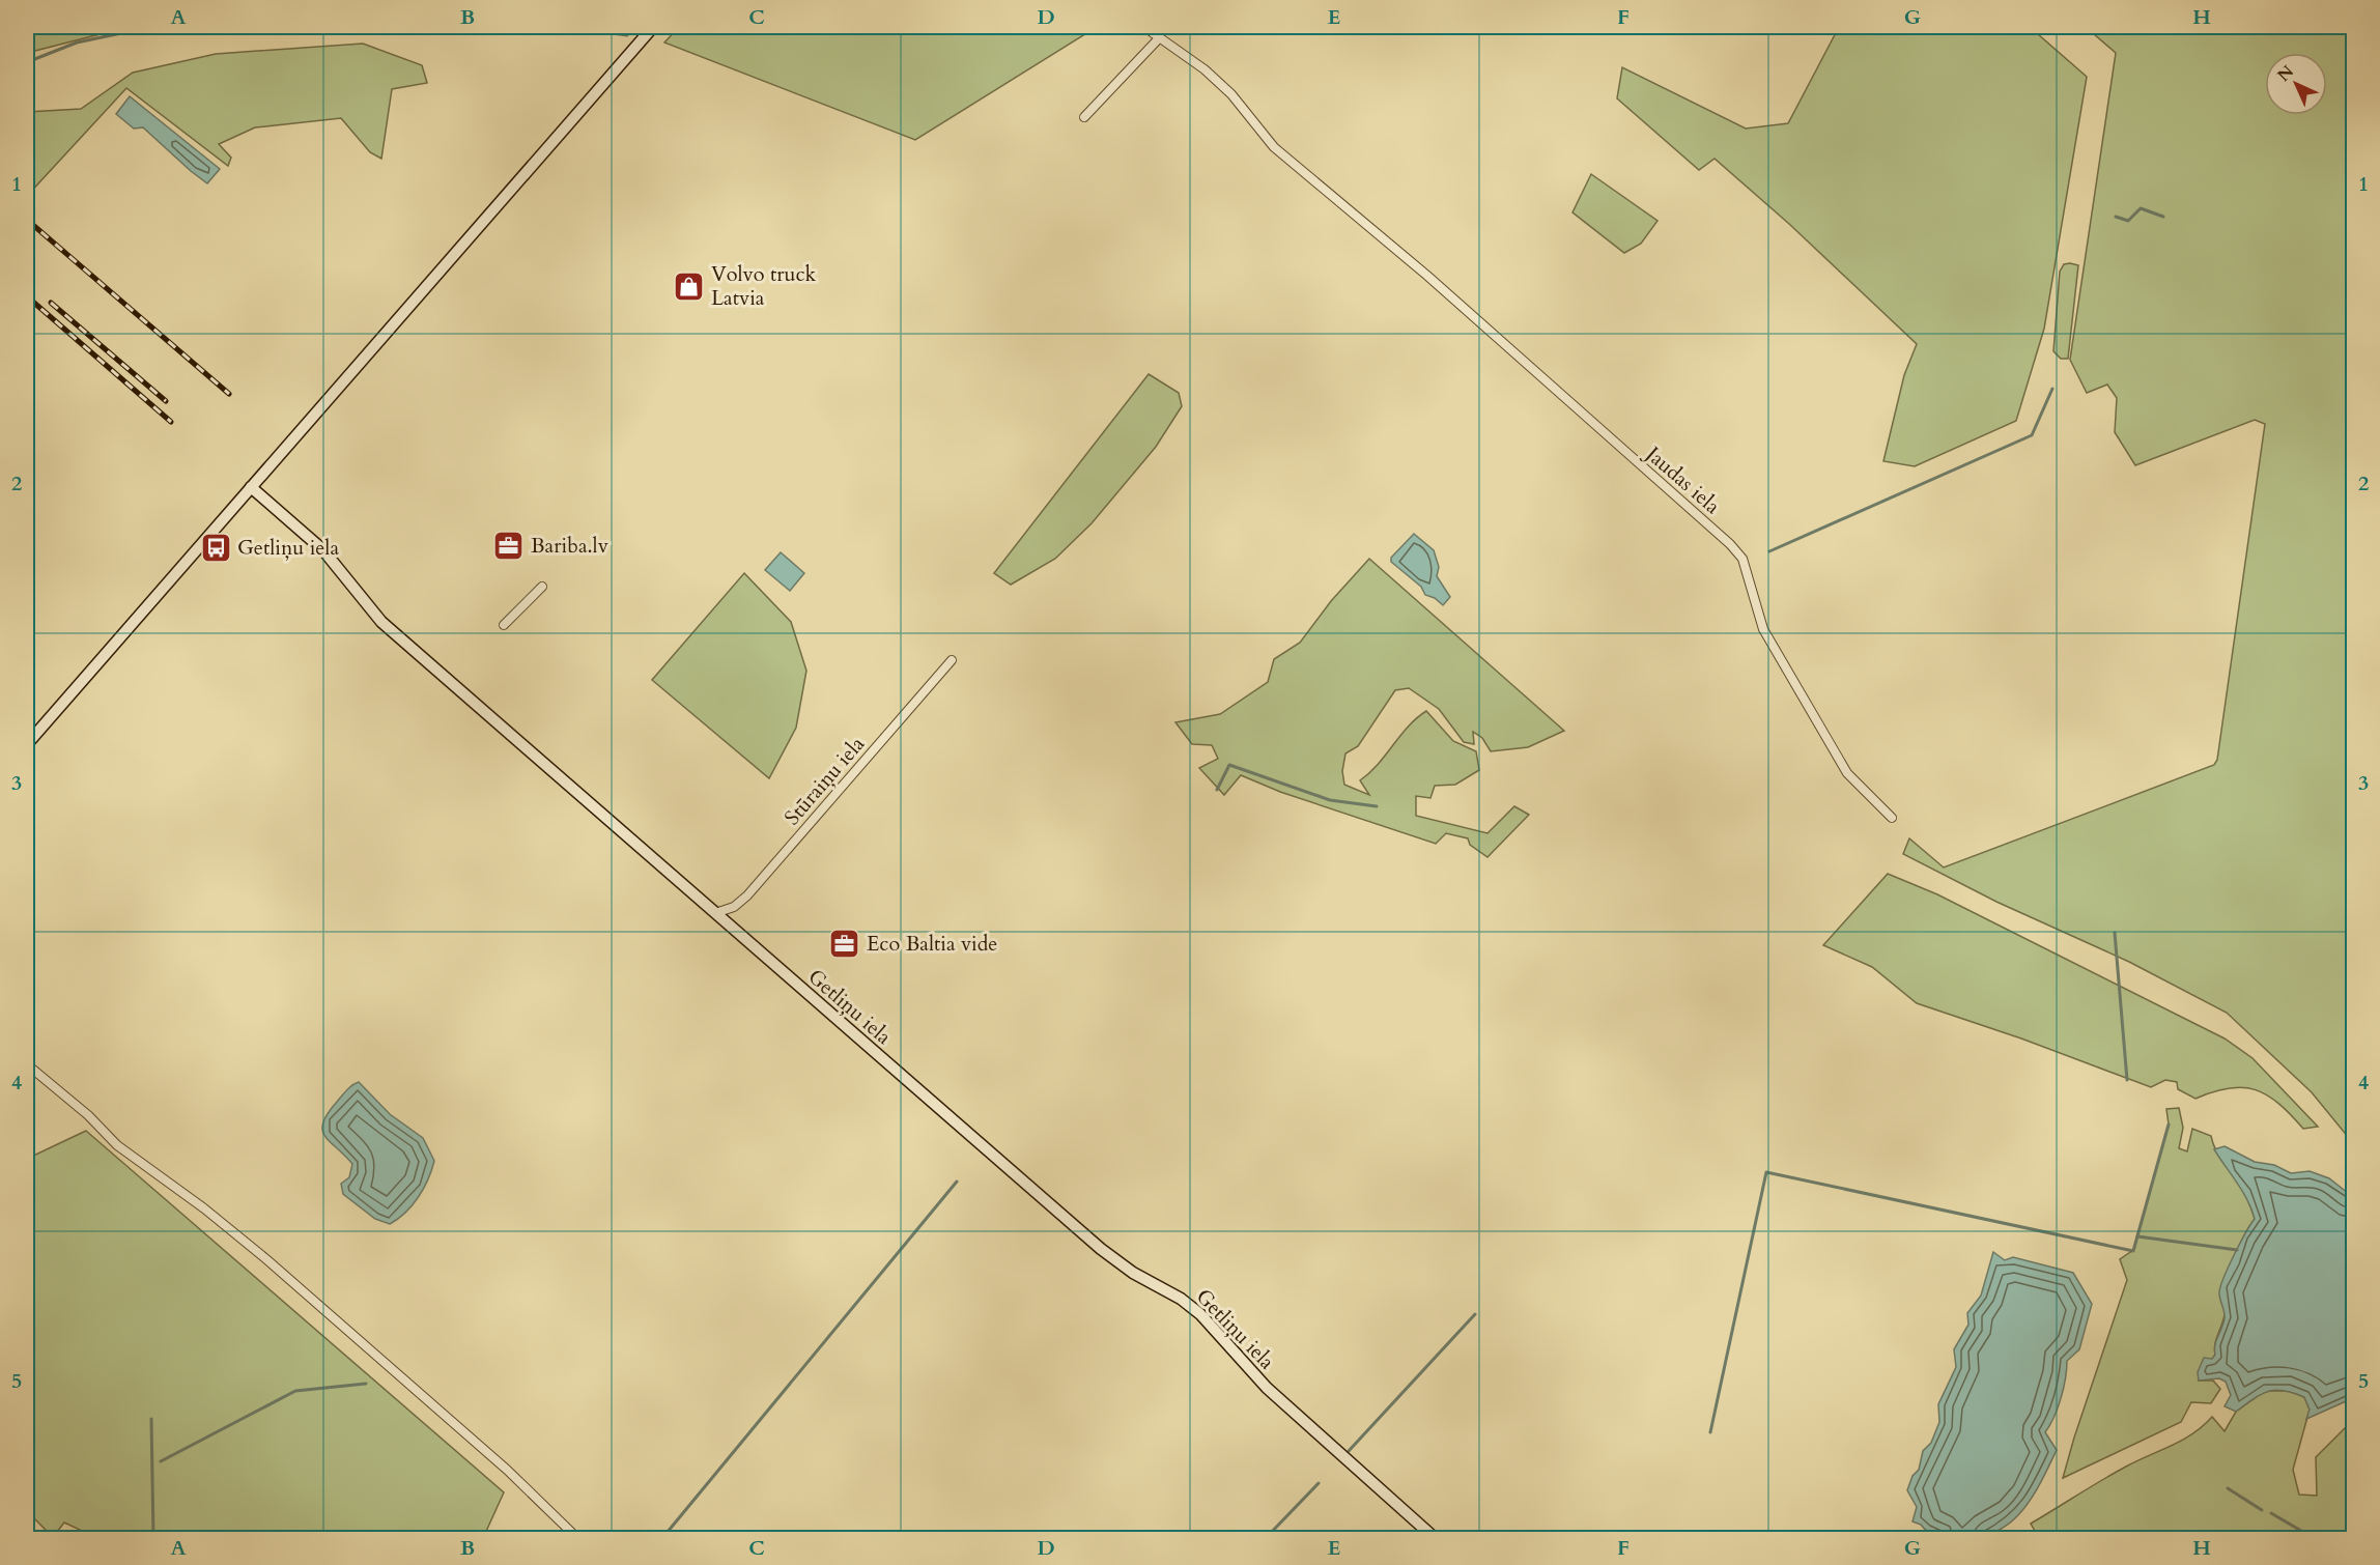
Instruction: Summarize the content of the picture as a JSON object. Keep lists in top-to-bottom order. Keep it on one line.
{"streets":{"street":["Jaudas iela","Stūraiņu iela","Getliņu iela"]},"crossings":[["Stūraiņu iela","Getliņu iela"]],"places":{"shop":["Volvo truck Latvia"],"office":["Bariba.lv","Eco Baltia vide"],"bus stop":["Getliņu iela"]},"north":"top left","grid":{"columns":["A","B","C","D","E","F","G","H"],"rows":["1","2","3","4","5"]}}
